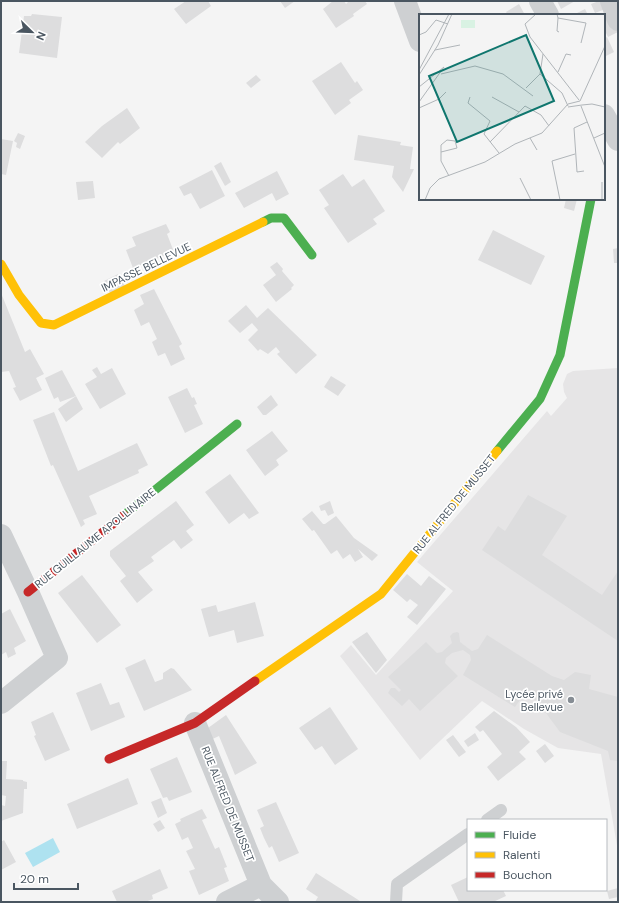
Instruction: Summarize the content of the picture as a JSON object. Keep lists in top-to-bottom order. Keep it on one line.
{"streets":{"street":["IMPASSE BELLEVUE","RUE ALFRED DE MUSSET","RUE GUILLAUME APOLLINAIRE"]},"places":["Lycée privé Bellevue"],"legend":["Fluide","Ralenti","Bouchon"],"scale_bar":"20 m","north":"bottom right"}
